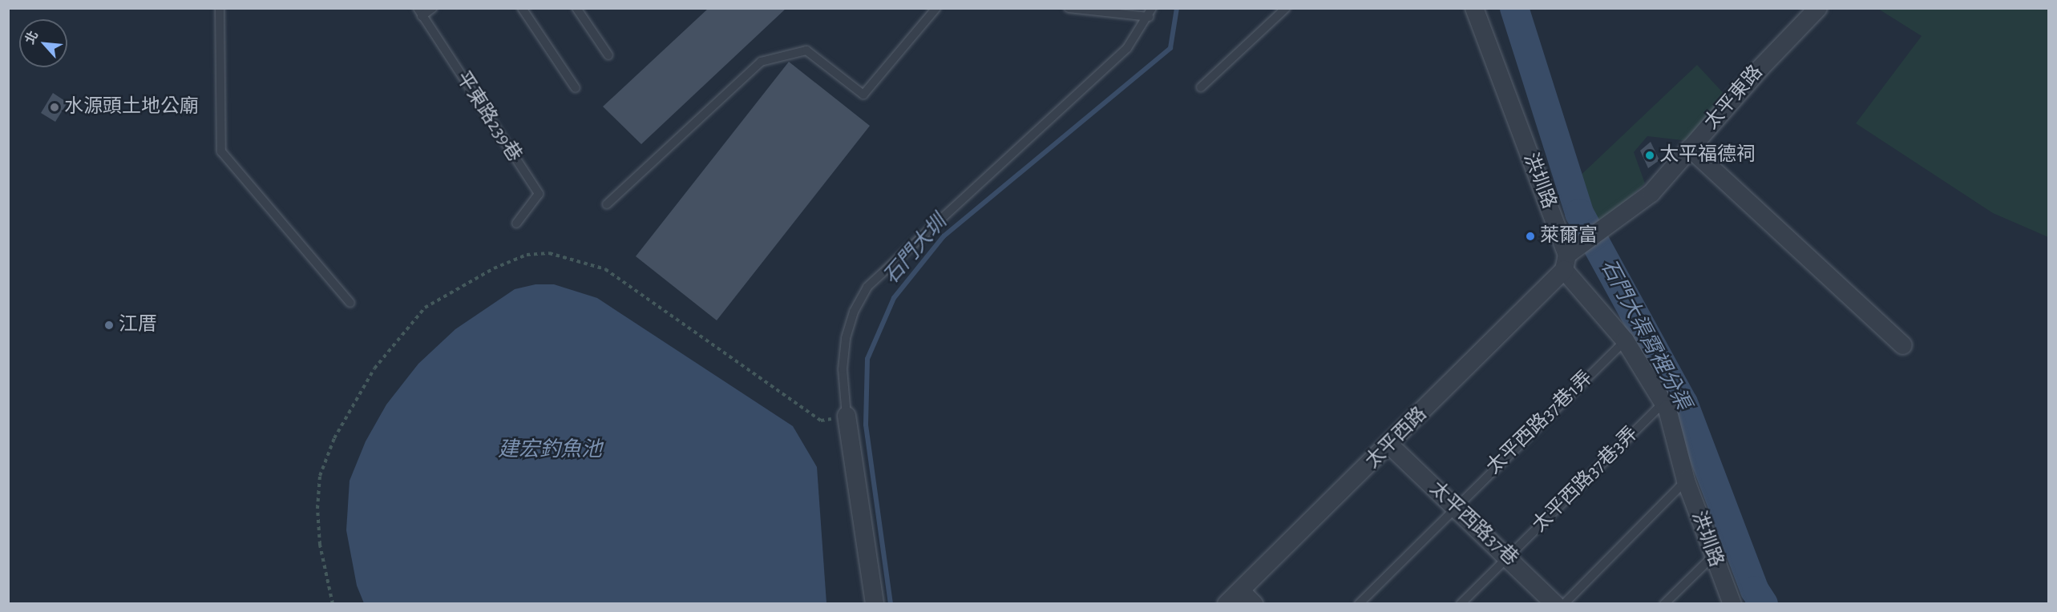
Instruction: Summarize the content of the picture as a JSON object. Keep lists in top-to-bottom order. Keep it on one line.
{"streets":{"street":["太平東路","洪圳路","太平西路","太平西路37巷"],"lane":["平東路239巷","太平西路37巷1弄","太平西路37巷3弄"]},"crossings":[["太平東路","洪圳路"],["太平東路","太平西路"],["洪圳路","太平西路37巷1弄"],["洪圳路","太平西路"],["洪圳路","太平西路37巷3弄"],["太平西路37巷1弄","太平西路37巷"],["太平西路","太平西路37巷"],["太平西路37巷3弄","太平西路37巷"]],"water":["石門大圳","石門大渠霄裡分渠","建宏釣魚池"],"places":["水源頭土地公廟","太平福德祠","萊爾富","江厝"],"north":"top left"}
